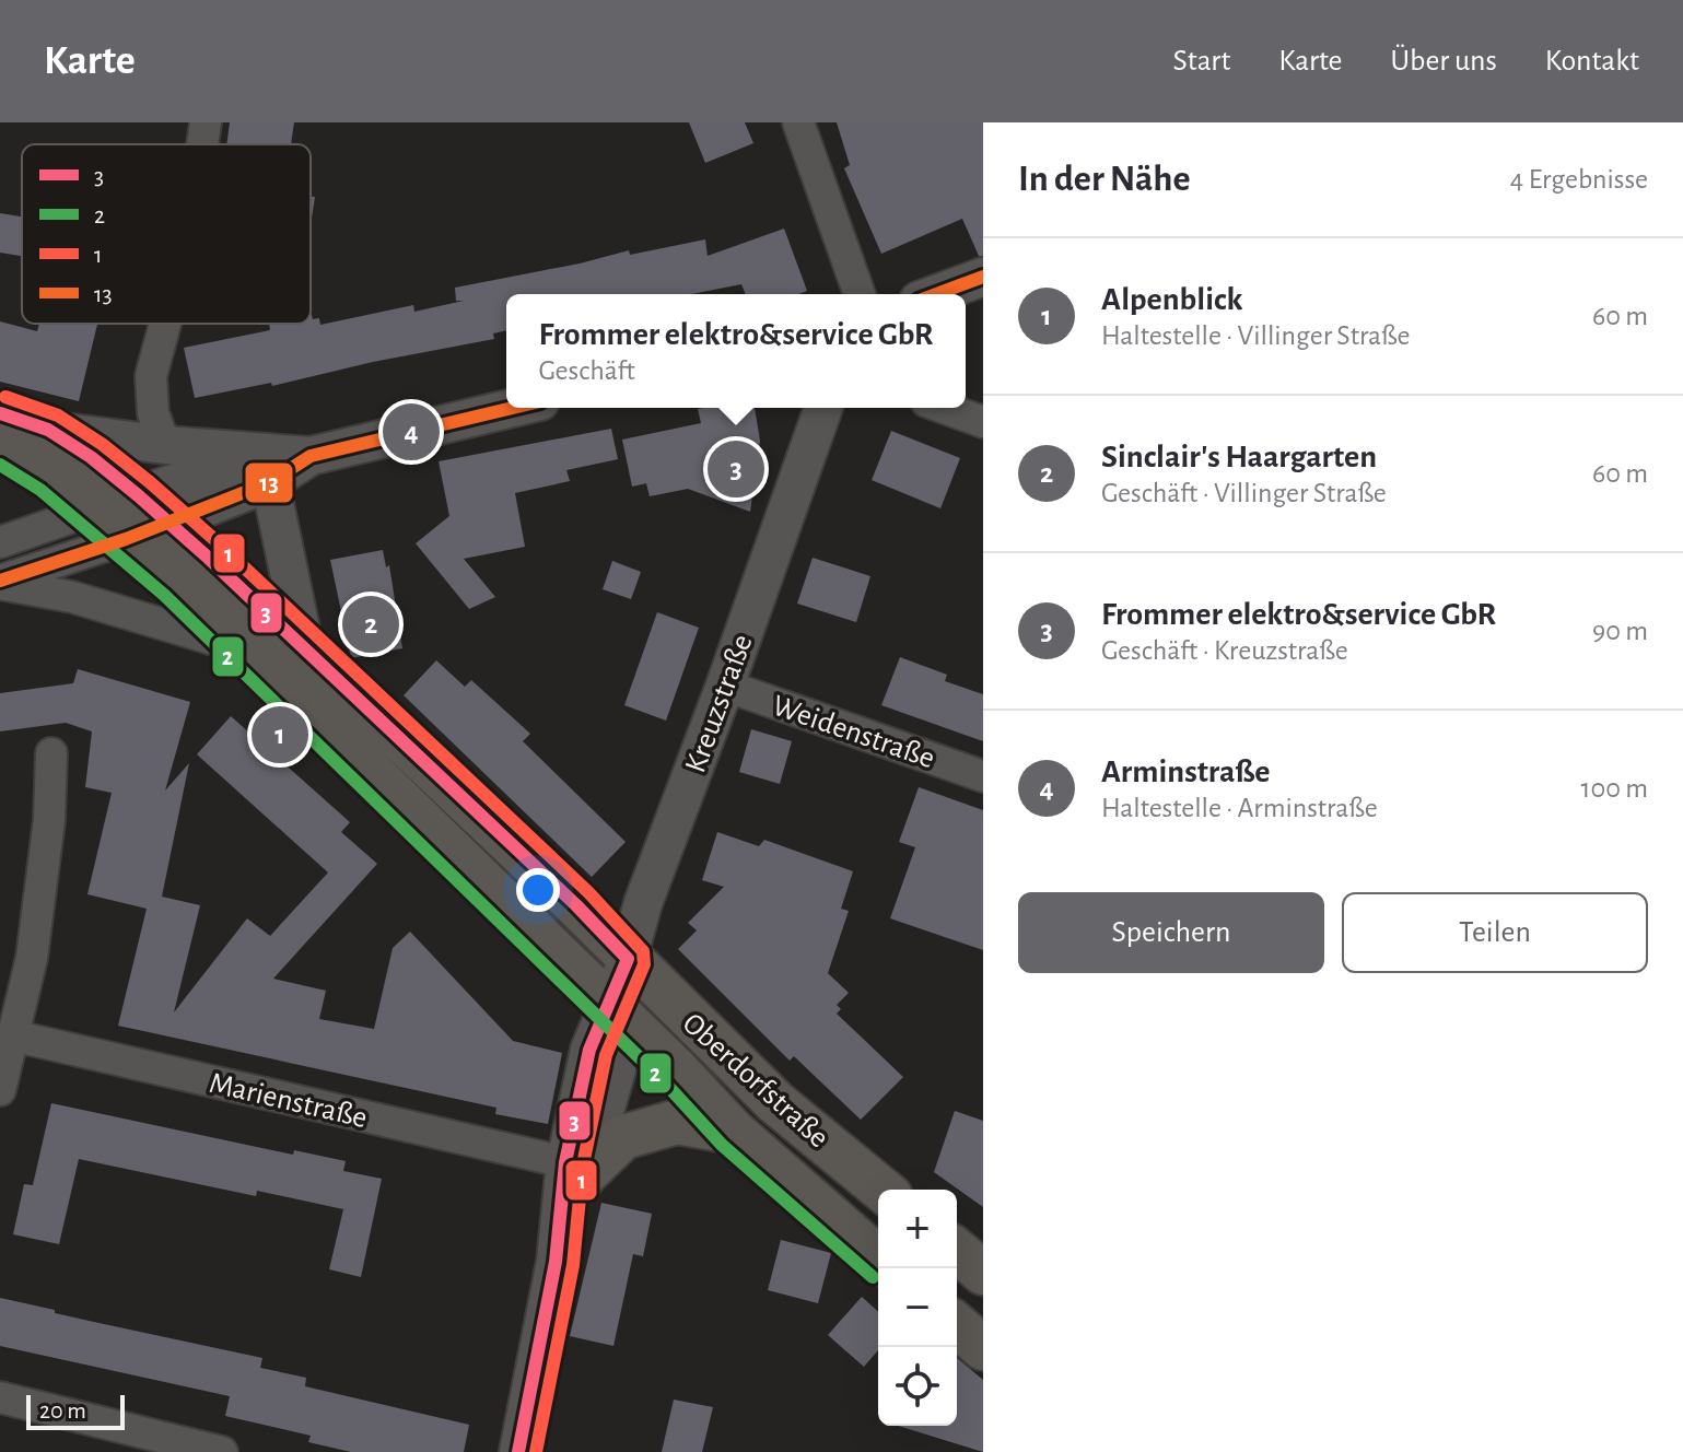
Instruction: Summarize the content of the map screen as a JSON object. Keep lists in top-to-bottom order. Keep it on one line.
{"streets":{"main road":["Oberdorfstraße"],"street":["Kreuzstraße","Weidenstraße","Marienstraße"]},"crossings":[["Kreuzstraße","Weidenstraße"],["Kreuzstraße","Oberdorfstraße"],["Kreuzstraße","Marienstraße"]],"lines":["transit line 13","transit line 1","transit line 3","transit line 2"],"legend":["3","2","1","13"],"scale_bar":"20 m","page":{"header":"Karte","nav":["Start","Karte","Über uns","Kontakt"],"heading":["In der Nähe","4 Ergebnisse"],"list":[{"mark":"1","name":"Alpenblick","note":"Haltestelle · Villinger Straße","value":"60 m"},{"mark":"2","name":"Sinclair's Haargarten","note":"Geschäft · Villinger Straße","value":"60 m"},{"mark":"3","name":"Frommer elektro&service GbR","note":"Geschäft · Kreuzstraße","value":"90 m"},{"mark":"4","name":"Arminstraße","note":"Haltestelle · Arminstraße","value":"100 m"}],"popup":["Frommer elektro&service GbR","Geschäft"],"pins":["4","3","2","1"],"buttons":["Speichern","Teilen"],"map_buttons":["+","−"],"scale":"20 m"}}
